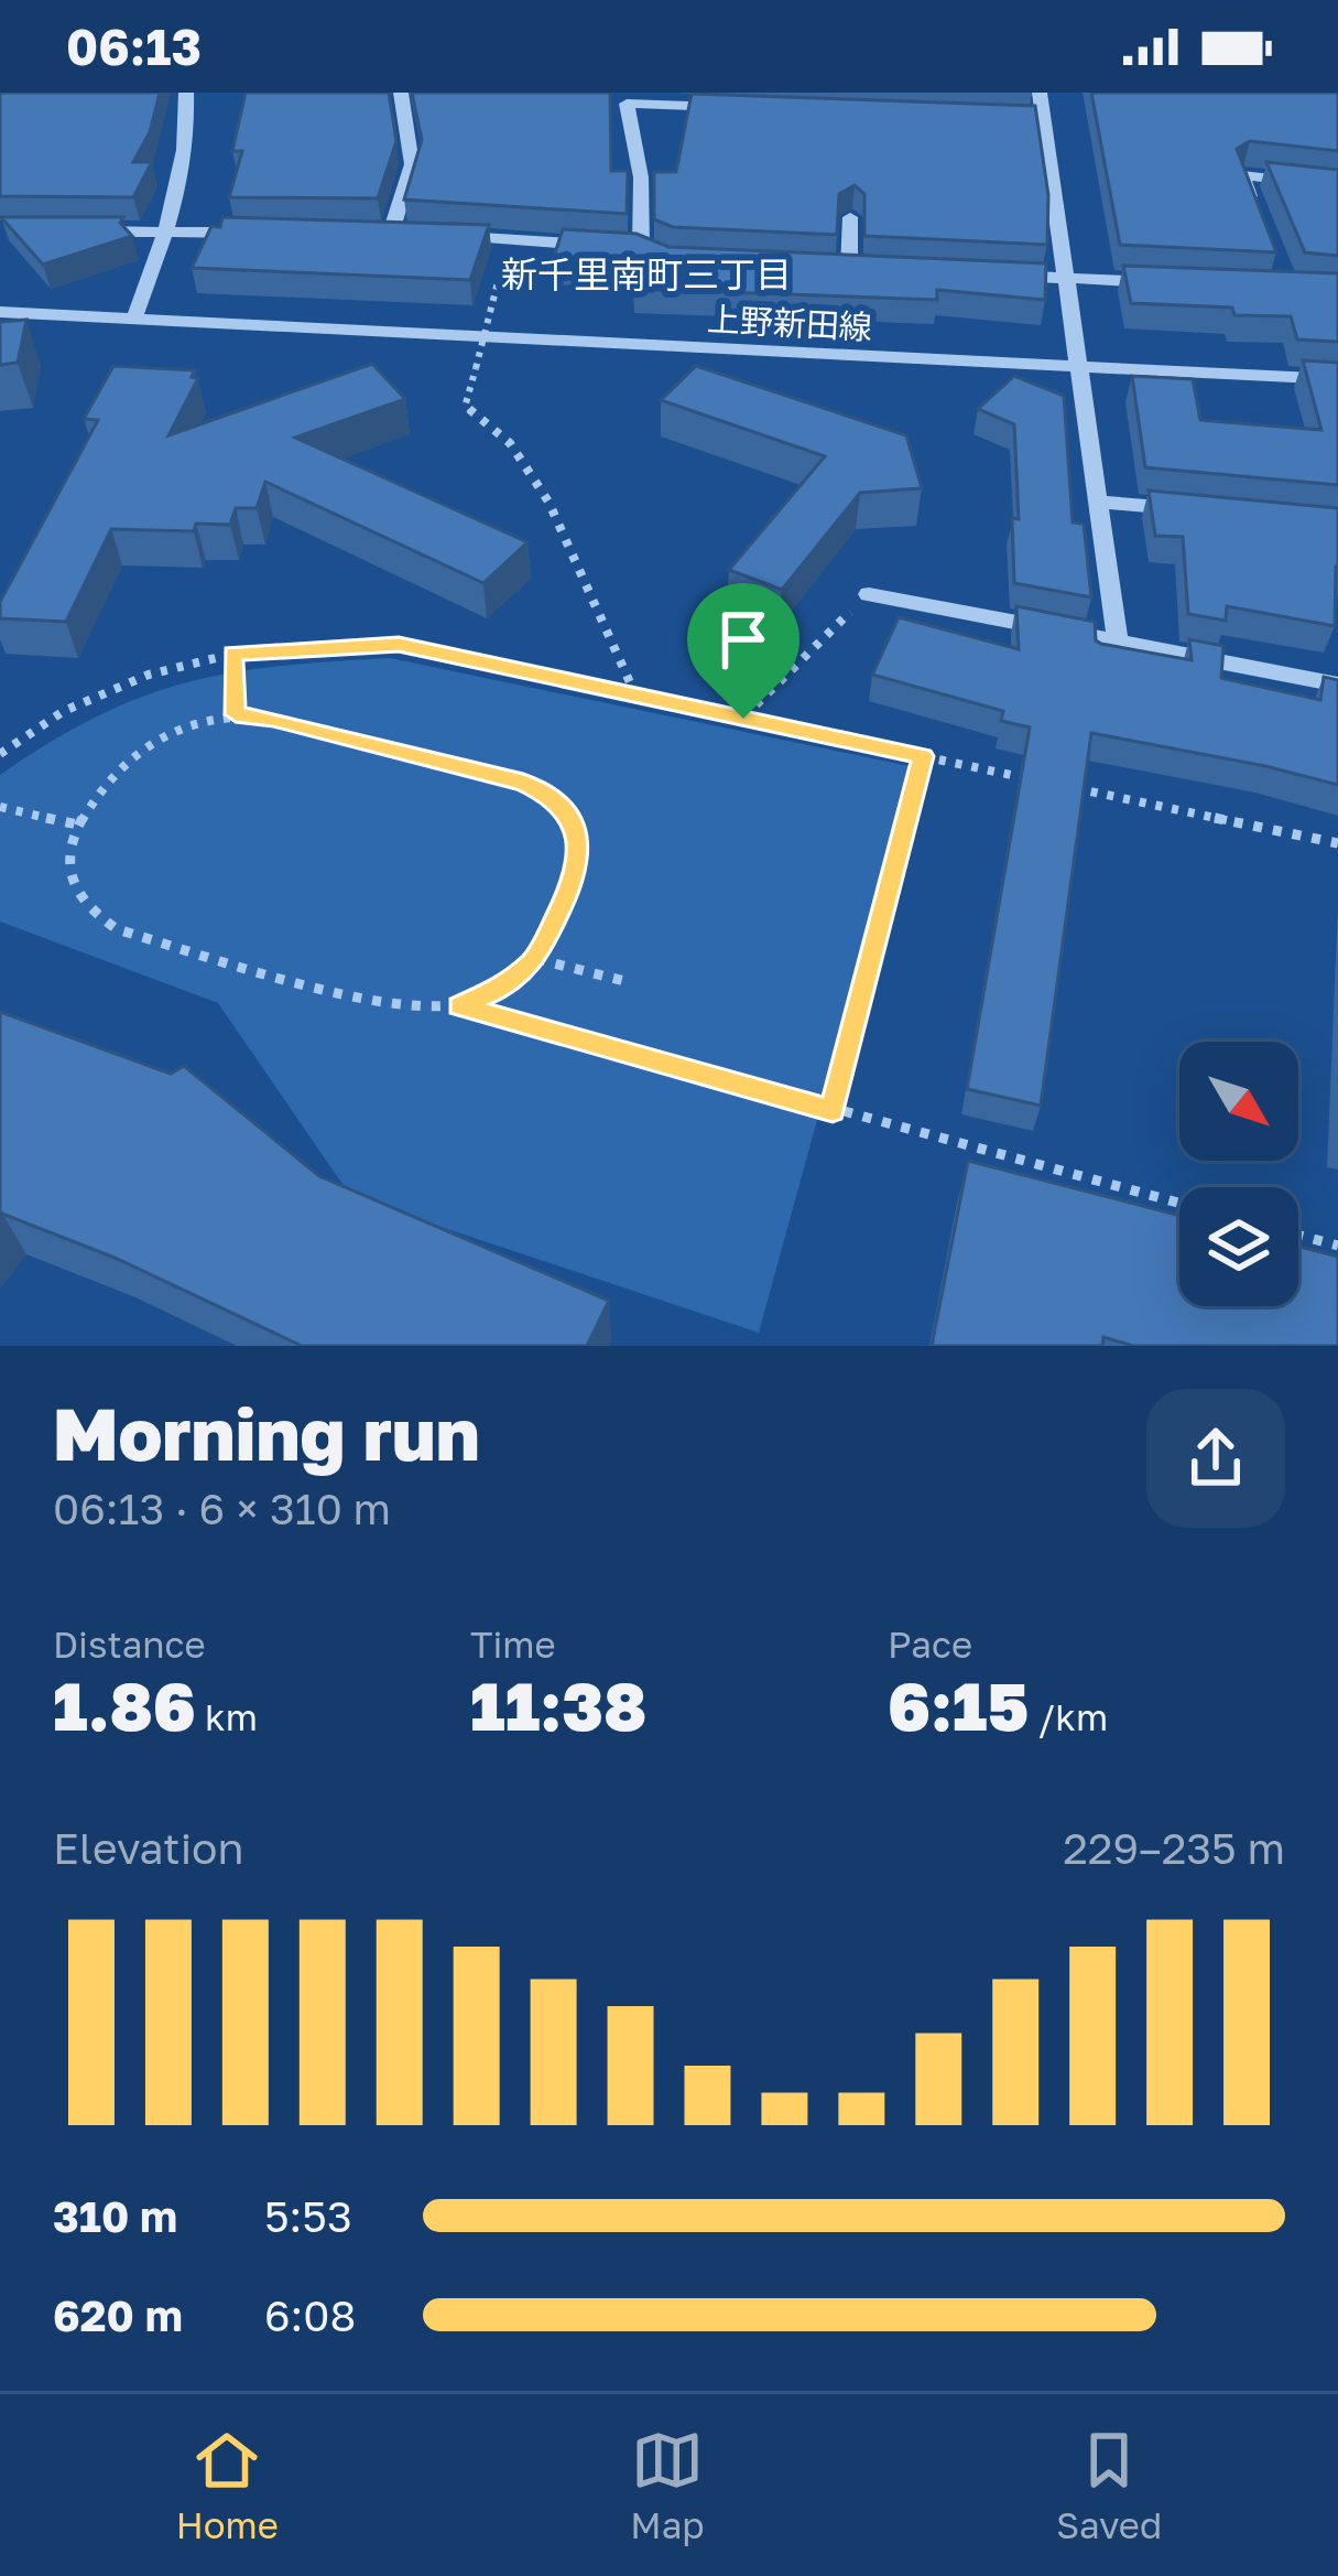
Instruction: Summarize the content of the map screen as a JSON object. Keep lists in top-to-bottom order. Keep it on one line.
{"streets":{"street":["上野新田線"]},"districts":["新千里南町三丁目"],"north":"bottom right","page":{"status":"06:13","heading":["Morning run","06:13 · 6 × 310 m"],"stats":[["Distance","1.86 km"],["Time","11:38"],["Pace","6:15 /km"]],"chart":["Elevation","229–235 m"],"list":[{"name":"310 m","note":"5:53"},{"name":"620 m","note":"6:08"}],"tabs":["Home","Map","Saved"]}}
